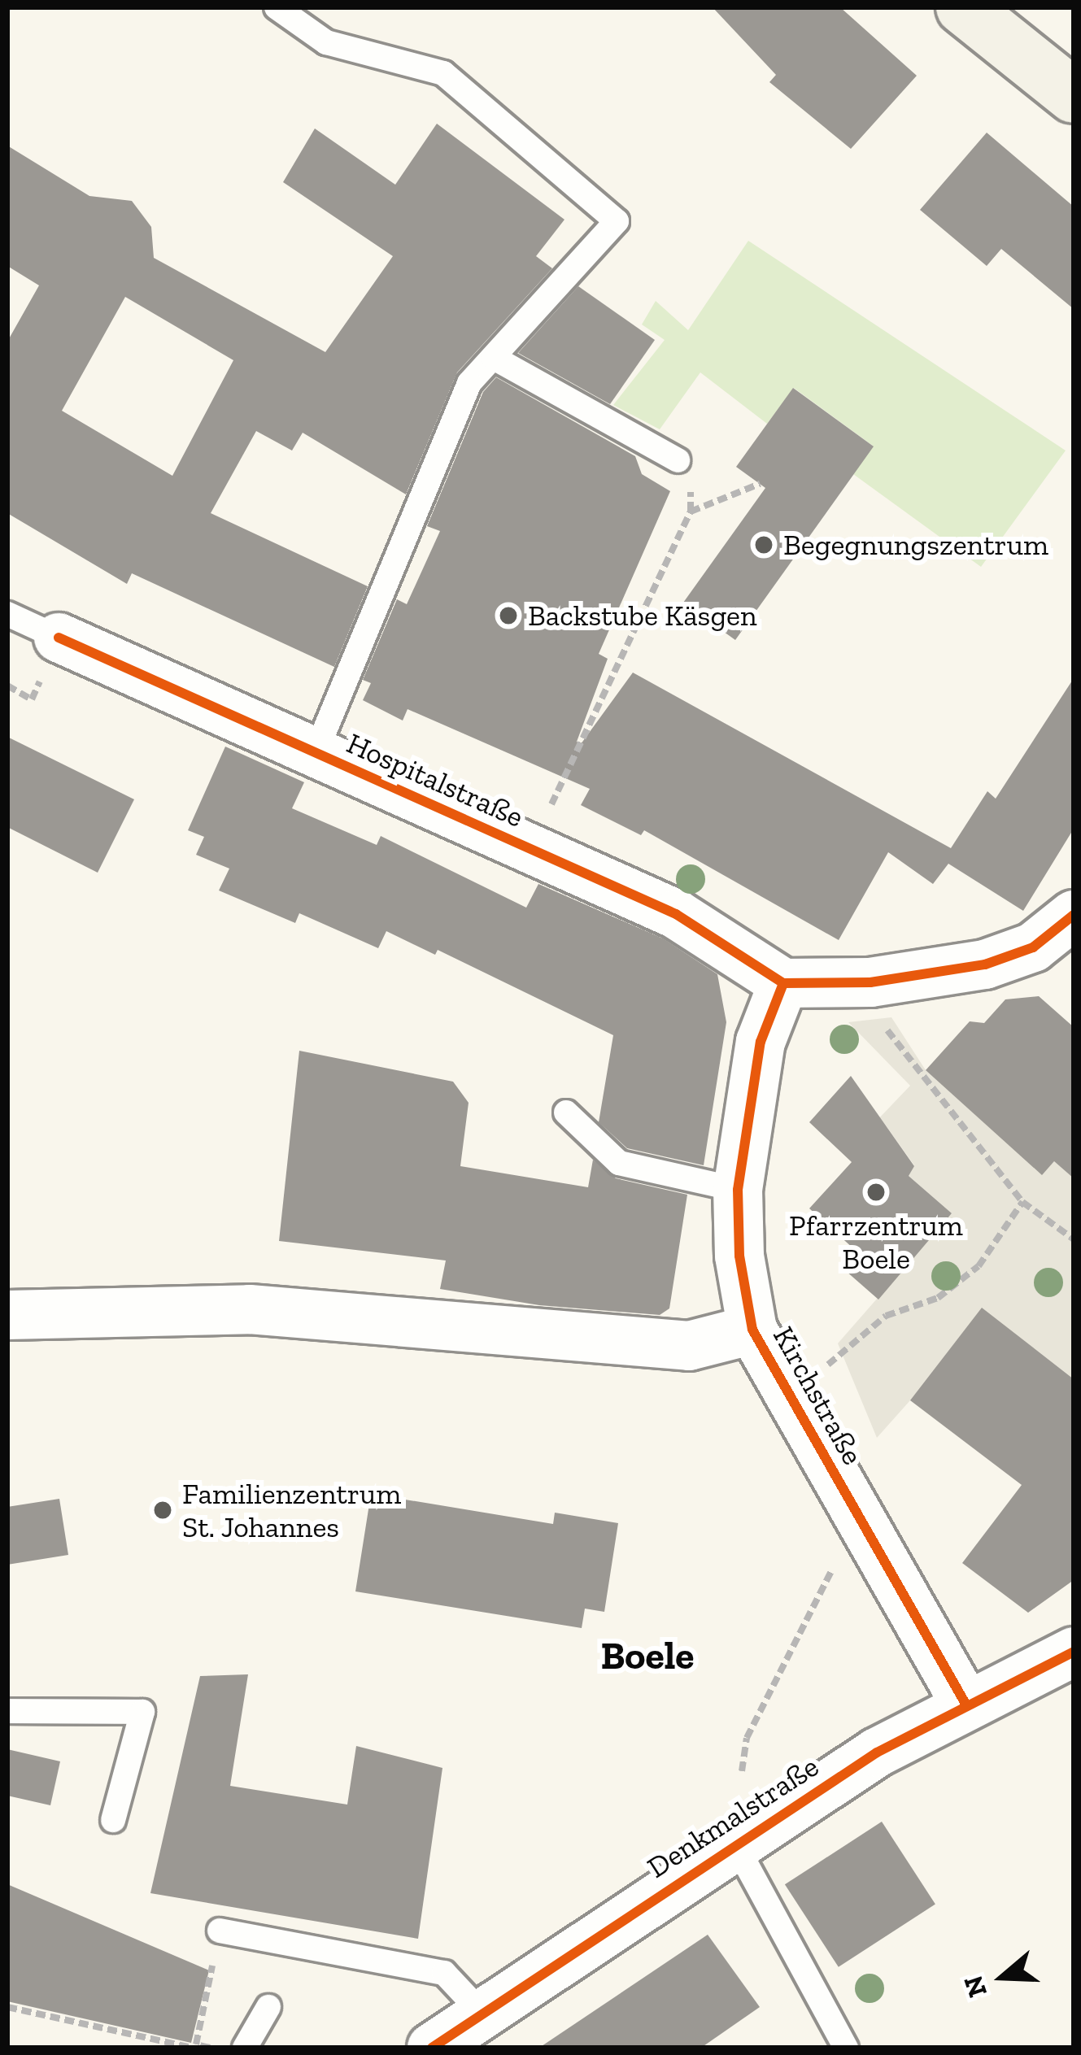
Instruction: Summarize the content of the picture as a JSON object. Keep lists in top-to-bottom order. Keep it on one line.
{"streets":{"street":["Hospitalstraße","Kirchstraße","Denkmalstraße"]},"crossings":[["Hospitalstraße","Kirchstraße"],["Kirchstraße","Denkmalstraße"]],"districts":["Boele"],"places":["Begegnungszentrum","Backstube Käsgen","Pfarrzentrum Boele","Familienzentrum St. Johannes"],"north":"left"}
